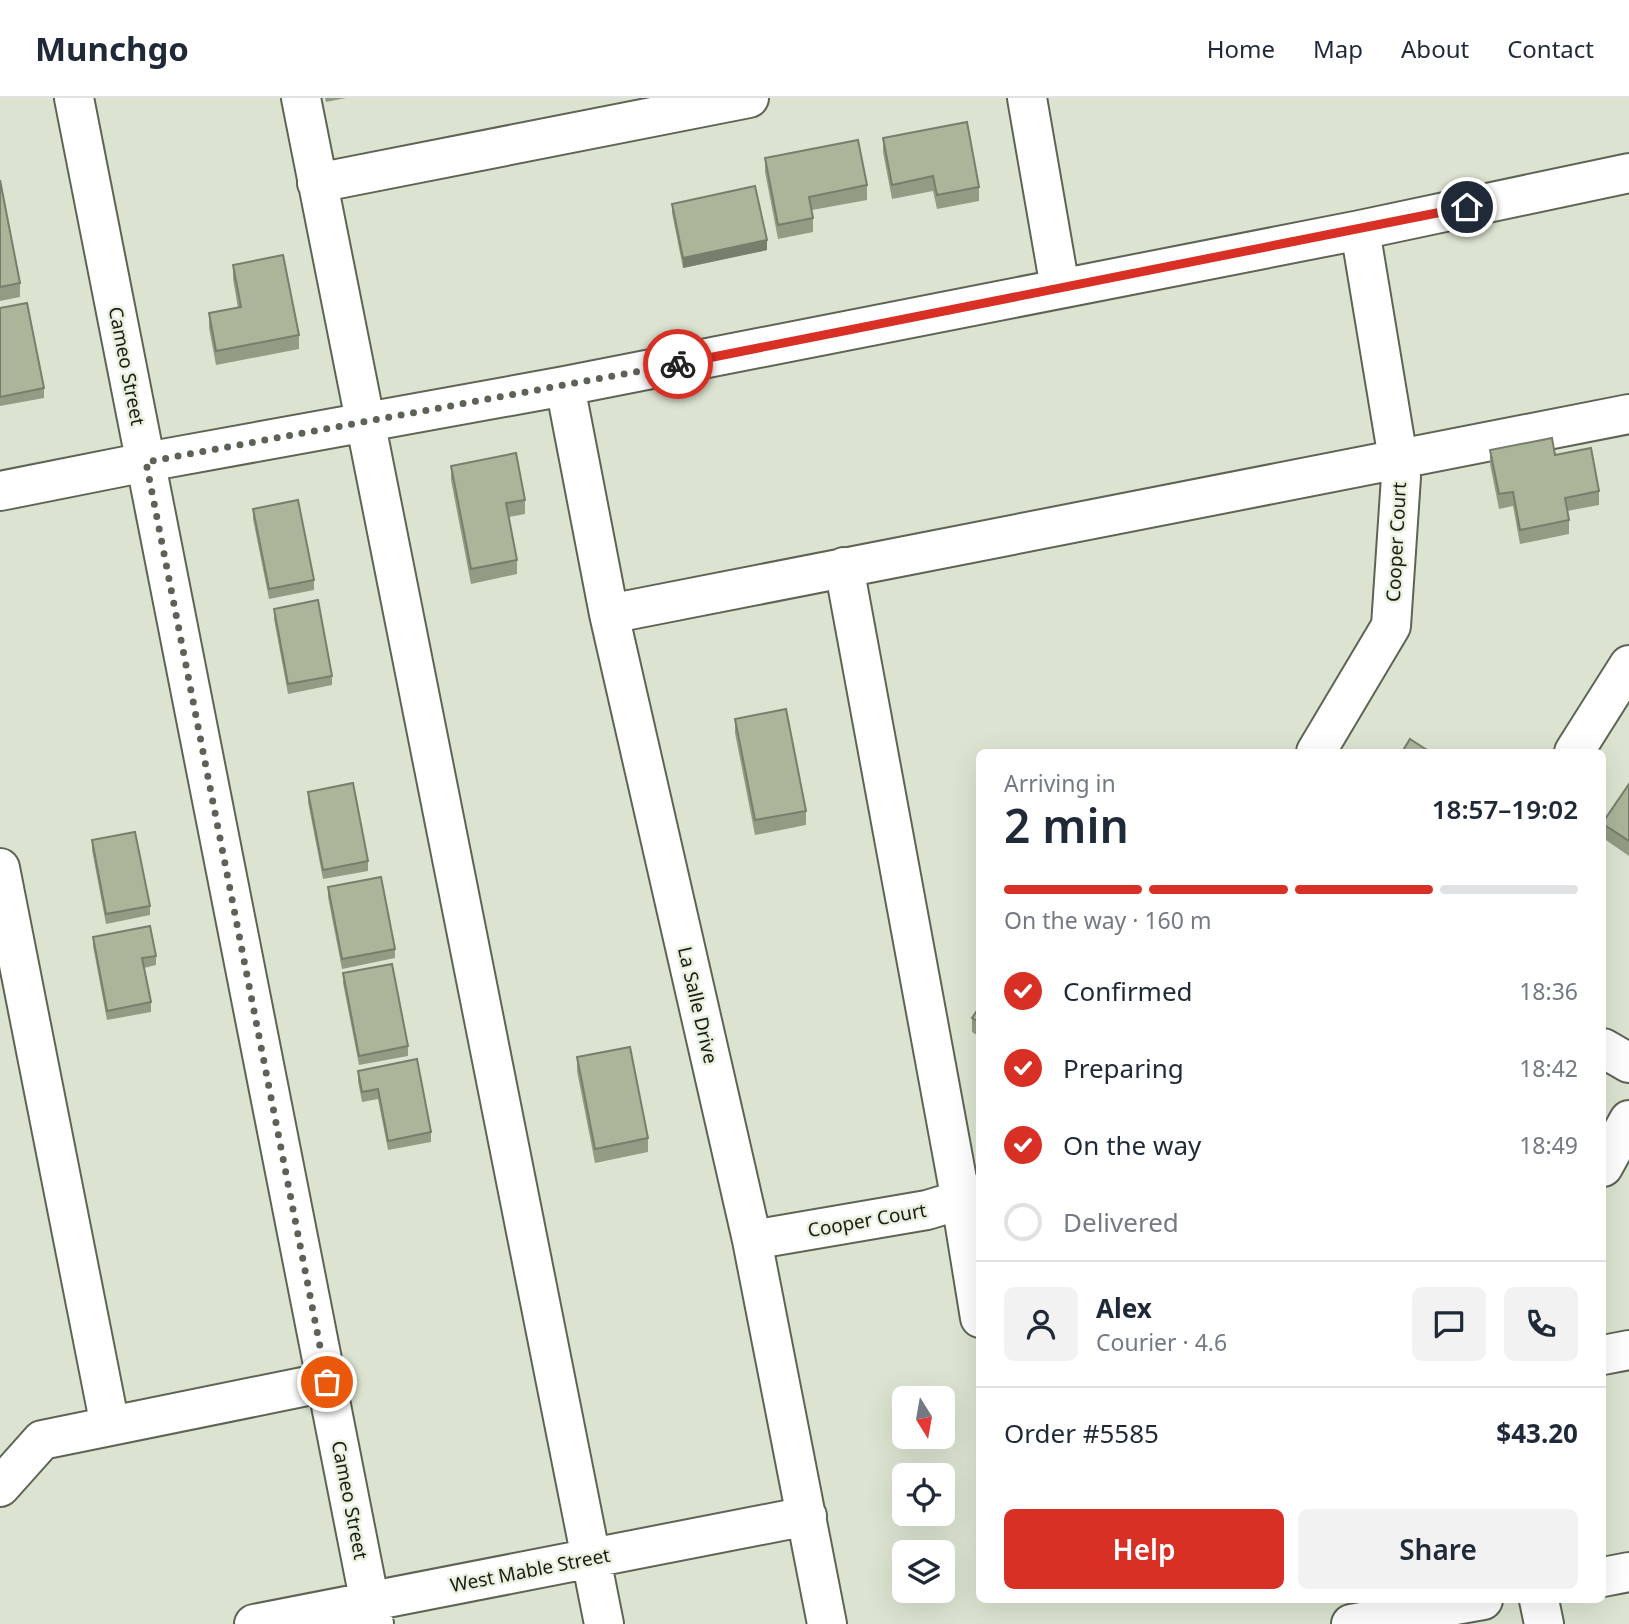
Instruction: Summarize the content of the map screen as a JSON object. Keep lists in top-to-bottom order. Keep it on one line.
{"streets":{"street":["Cameo Street","Cooper Court","La Salle Drive","West Mable Street"]},"crossings":[["Cameo Street","West Mable Street"],["Cooper Court","La Salle Drive"],["La Salle Drive","West Mable Street"]],"north":"bottom","page":{"header":"Munchgo","nav":["Home","Map","About","Contact"],"heading":["2 min","Arriving in","18:57–19:02"],"panel":["Alex","Courier · 4.6","Order #5585","$43.20"],"bar":"On the way · 160 m","list":[["Confirmed","18:36"],["Preparing","18:42"],["On the way","18:49"],"Delivered"],"buttons":["Help","Share"]}}
